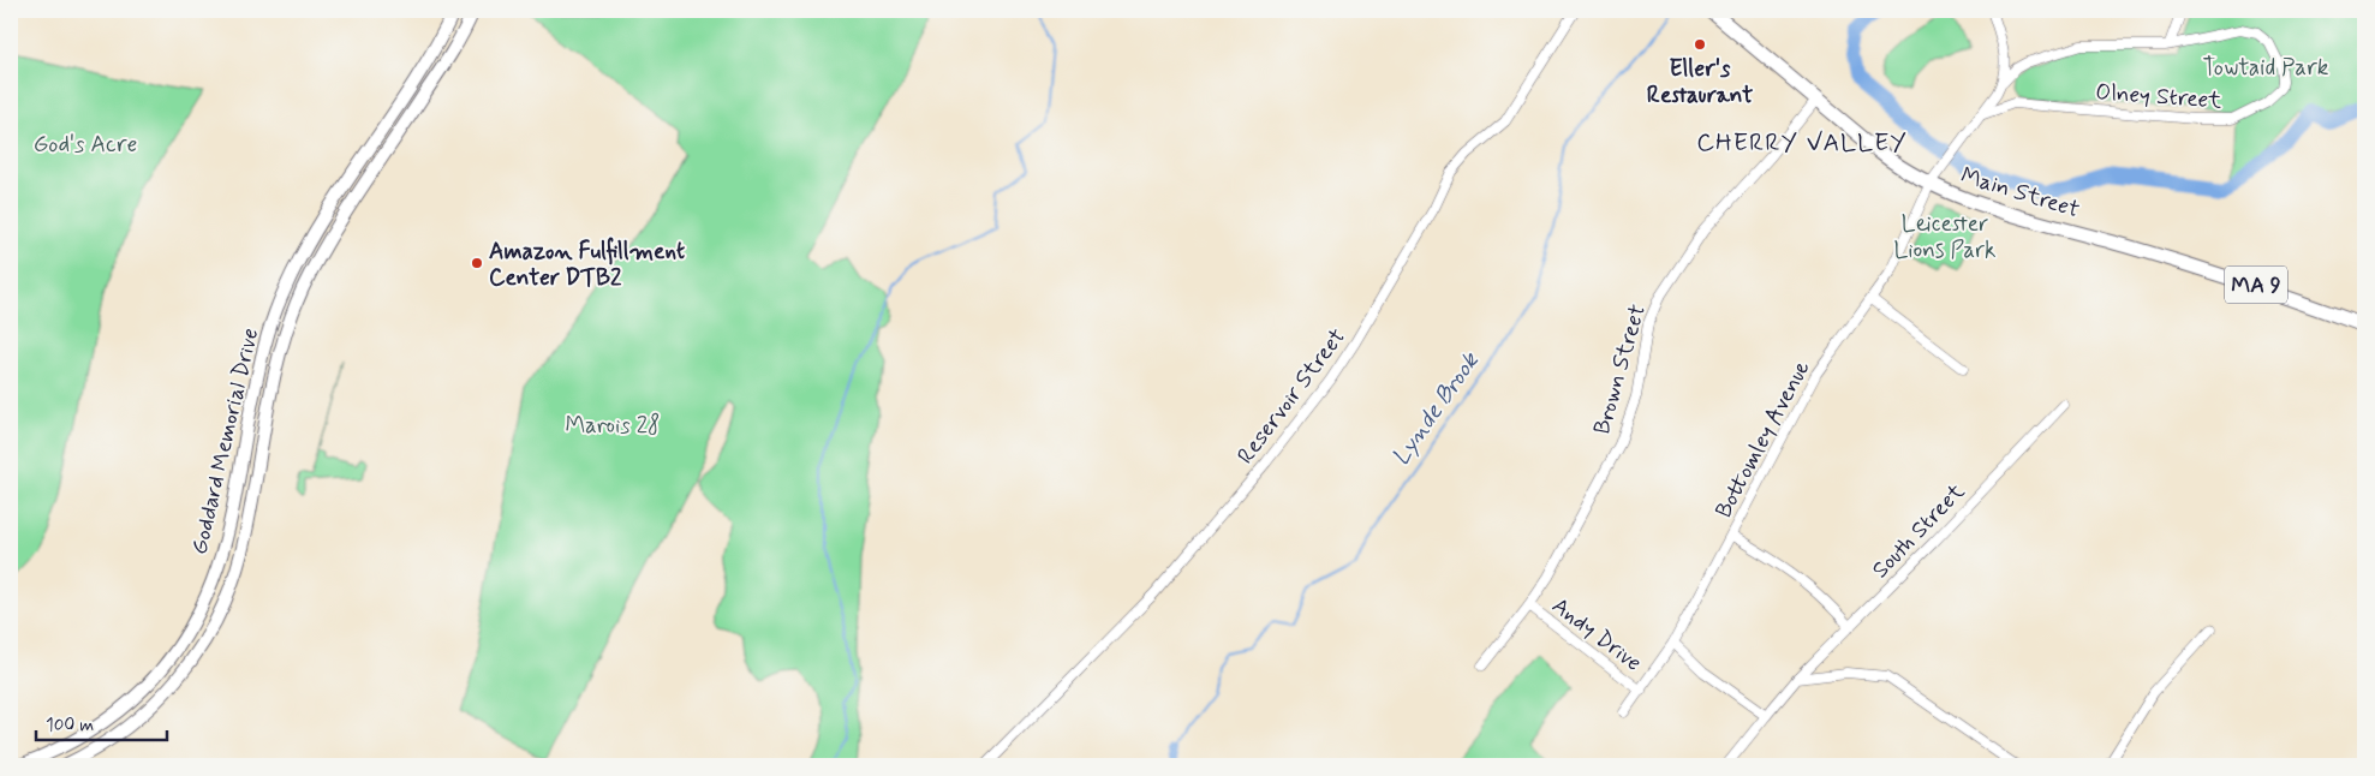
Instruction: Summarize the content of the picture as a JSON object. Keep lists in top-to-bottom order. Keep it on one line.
{"streets":{"highway":["Main Street","MA 9"],"main road":["Goddard Memorial Drive"],"street":["Olney Street","Brown Street","Reservoir Street","Bottomley Avenue","South Street","Andy Drive"]},"crossings":[["Olney Street","Bottomley Avenue"],["Main Street","Brown Street"],["Main Street","Bottomley Avenue"],["Brown Street","Andy Drive"],["Bottomley Avenue","Andy Drive"]],"districts":["CHERRY VALLEY"],"water":["Lynde Brook"],"parks":["Towtaid Park","God's Acre","Leicester Lions Park","Marois 28"],"places":["Eller's Restaurant","Amazon Fulfillment Center DTB2"],"scale_bar":"100 m"}
